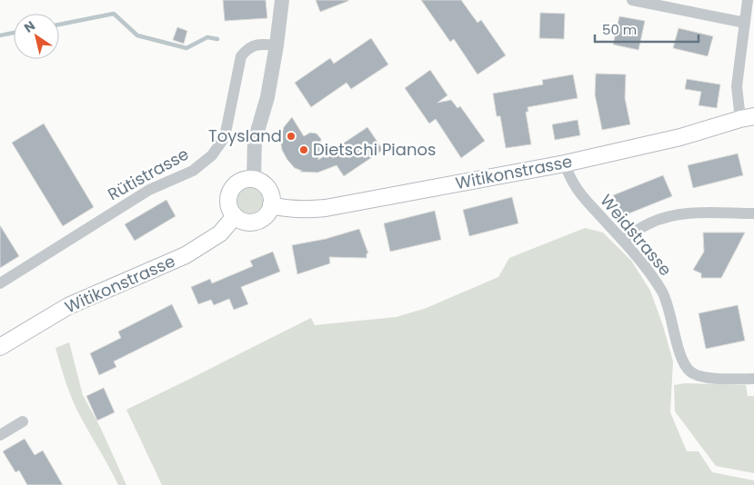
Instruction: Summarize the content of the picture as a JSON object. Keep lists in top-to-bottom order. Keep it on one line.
{"streets":{"main road":["Witikonstrasse"],"street":["Rütistrasse","Weidstrasse"]},"crossings":[["Witikonstrasse","Weidstrasse"]],"places":["Toysland","Dietschi Pianos"],"scale_bar":"50 m","north":"top left"}
